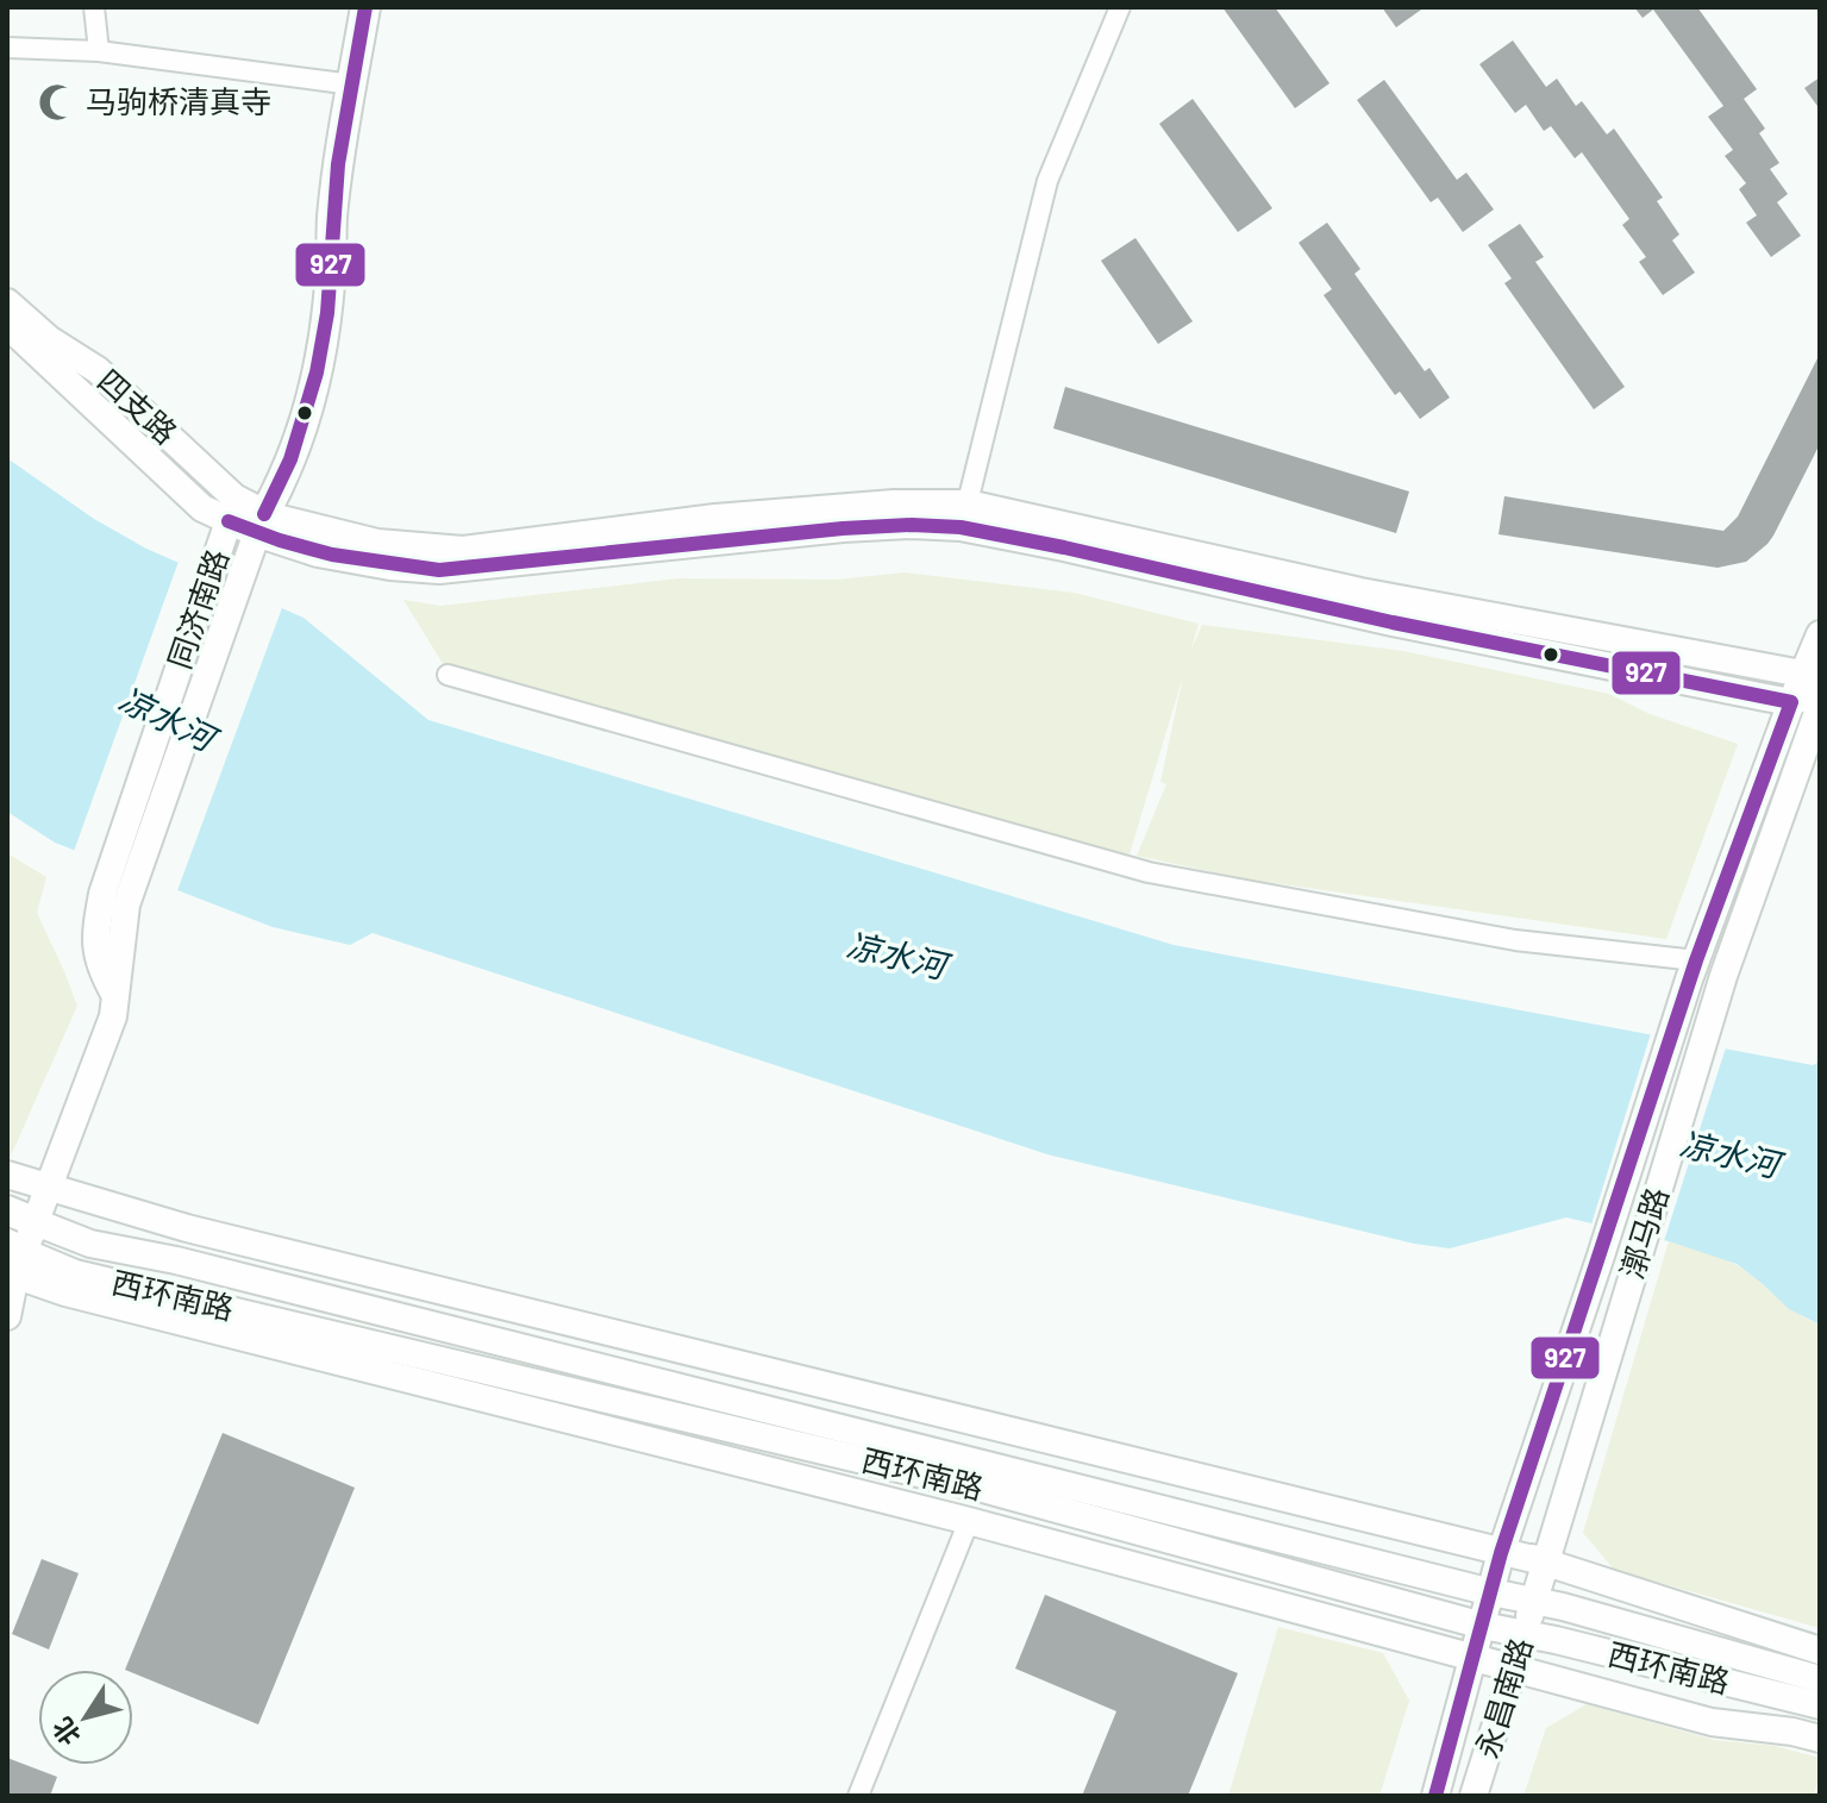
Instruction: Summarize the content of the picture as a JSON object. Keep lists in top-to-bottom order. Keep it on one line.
{"streets":{"main road":["四支路","同济南路","漷马路","西环南路","永昌南路"]},"crossings":[["四支路","同济南路"],["同济南路","西环南路"],["漷马路","西环南路"],["漷马路","永昌南路"],["西环南路","永昌南路"]],"water":["凉水河"],"places":{"mosque":["马驹桥清真寺"]},"lines":["transit line 927"],"north":"bottom left"}
